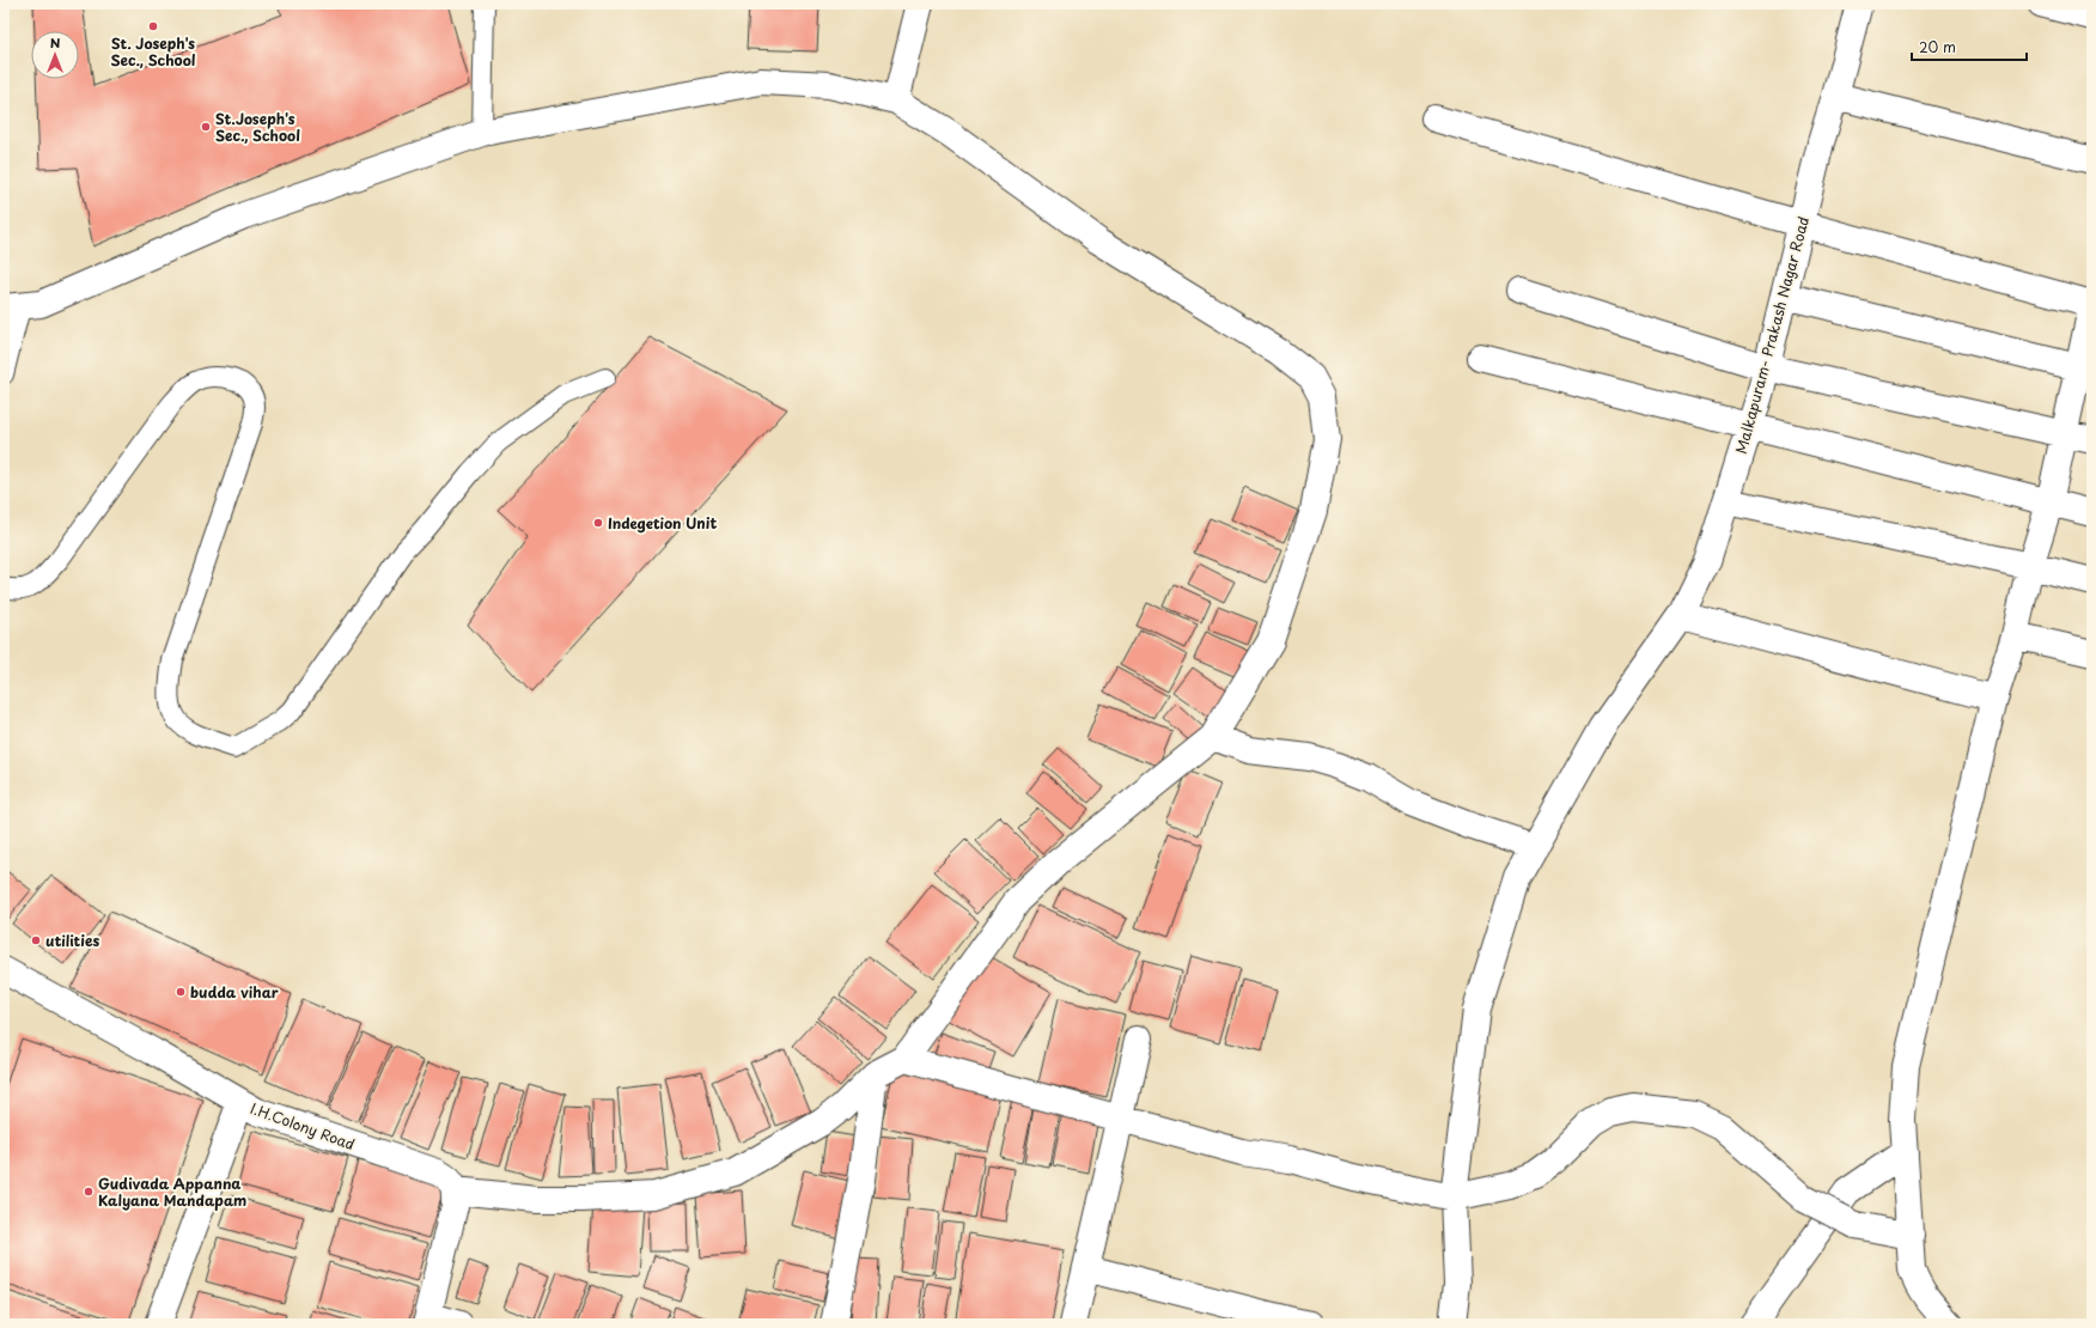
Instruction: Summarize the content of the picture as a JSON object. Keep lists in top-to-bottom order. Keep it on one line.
{"streets":{"street":["Malkapuram- Prakash Nagar Road","I.H.Colony Road"]},"places":["St. Joseph's Sec., School","St.Joseph's Sec., School","Indegetion Unit","utilities","budda vihar","Gudivada Appanna Kalyana Mandapam"],"scale_bar":"20 m","north":"top"}
